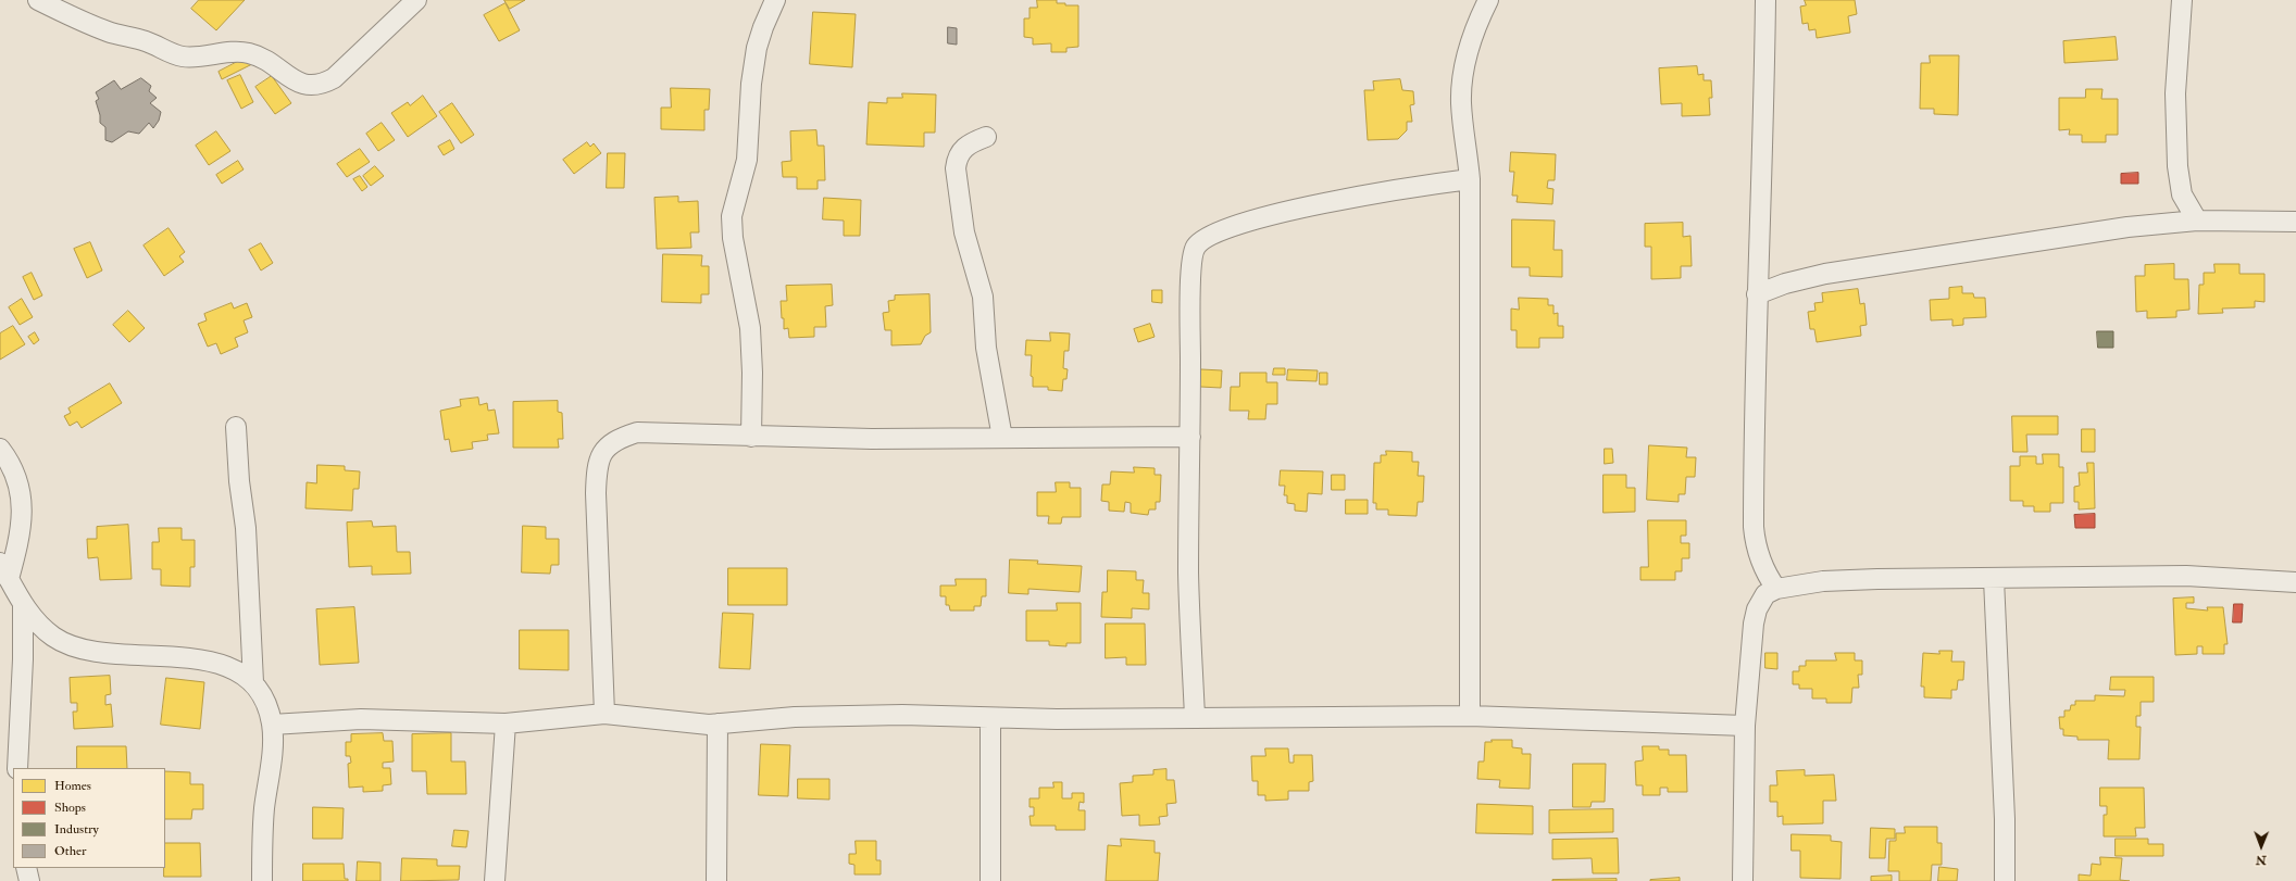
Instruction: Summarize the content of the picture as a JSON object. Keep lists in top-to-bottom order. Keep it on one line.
{"legend":["Homes","Shops","Industry","Other"],"north":"bottom"}
